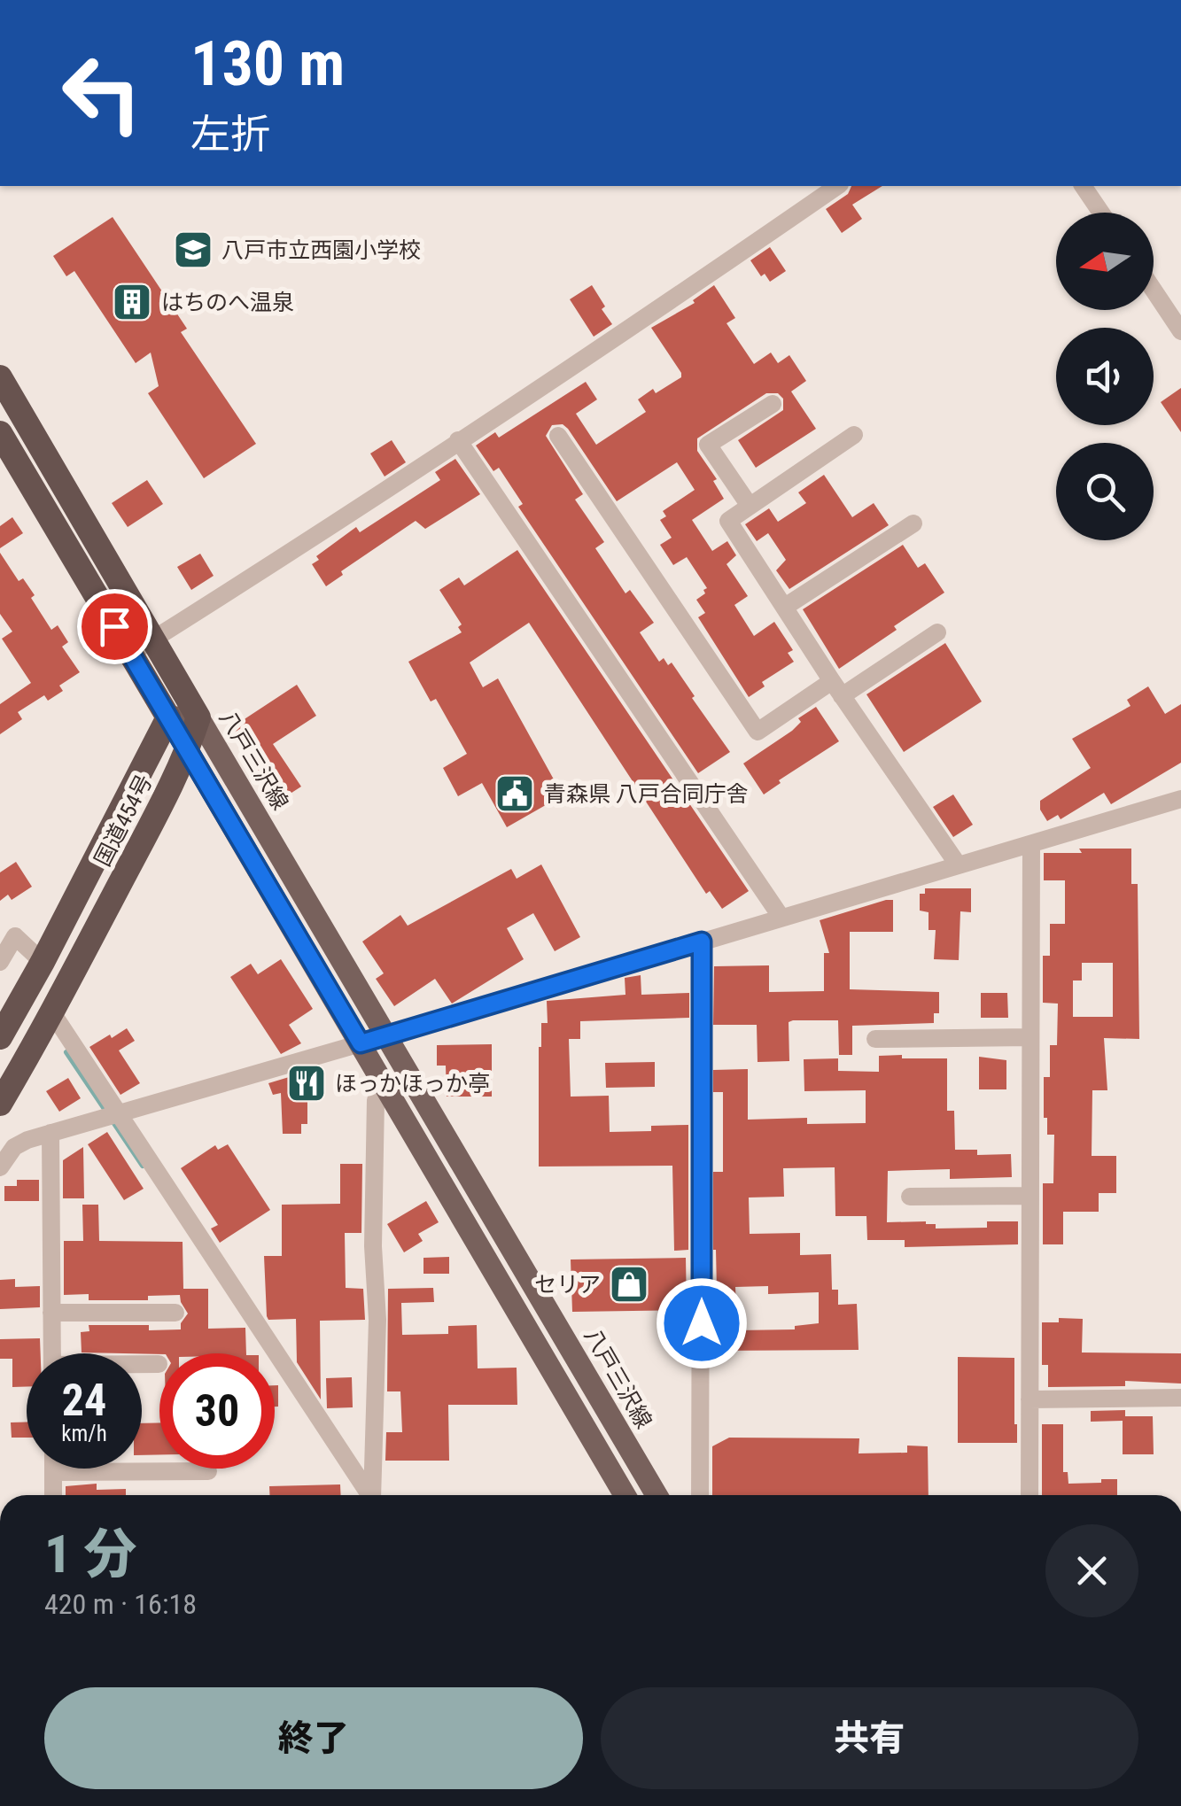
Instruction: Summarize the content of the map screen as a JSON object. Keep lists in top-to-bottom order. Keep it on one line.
{"streets":{"highway":["国道454号"],"main road":["八戸三沢線"]},"crossings":[["八戸三沢線","国道454号"]],"places":{"school or university":["八戸市立西園小学校"],"building":["はちのへ温泉"],"public building":["青森県 八戸合同庁舎"],"restaurant":["ほっかほっか亭"],"shop":["セリア"]},"north":"left","page":{"turn":["130 m","左折"],"speed":"24 km/h","limit":"30","heading":["1 分","420 m · 16:18"],"buttons":["終了","共有"]}}
